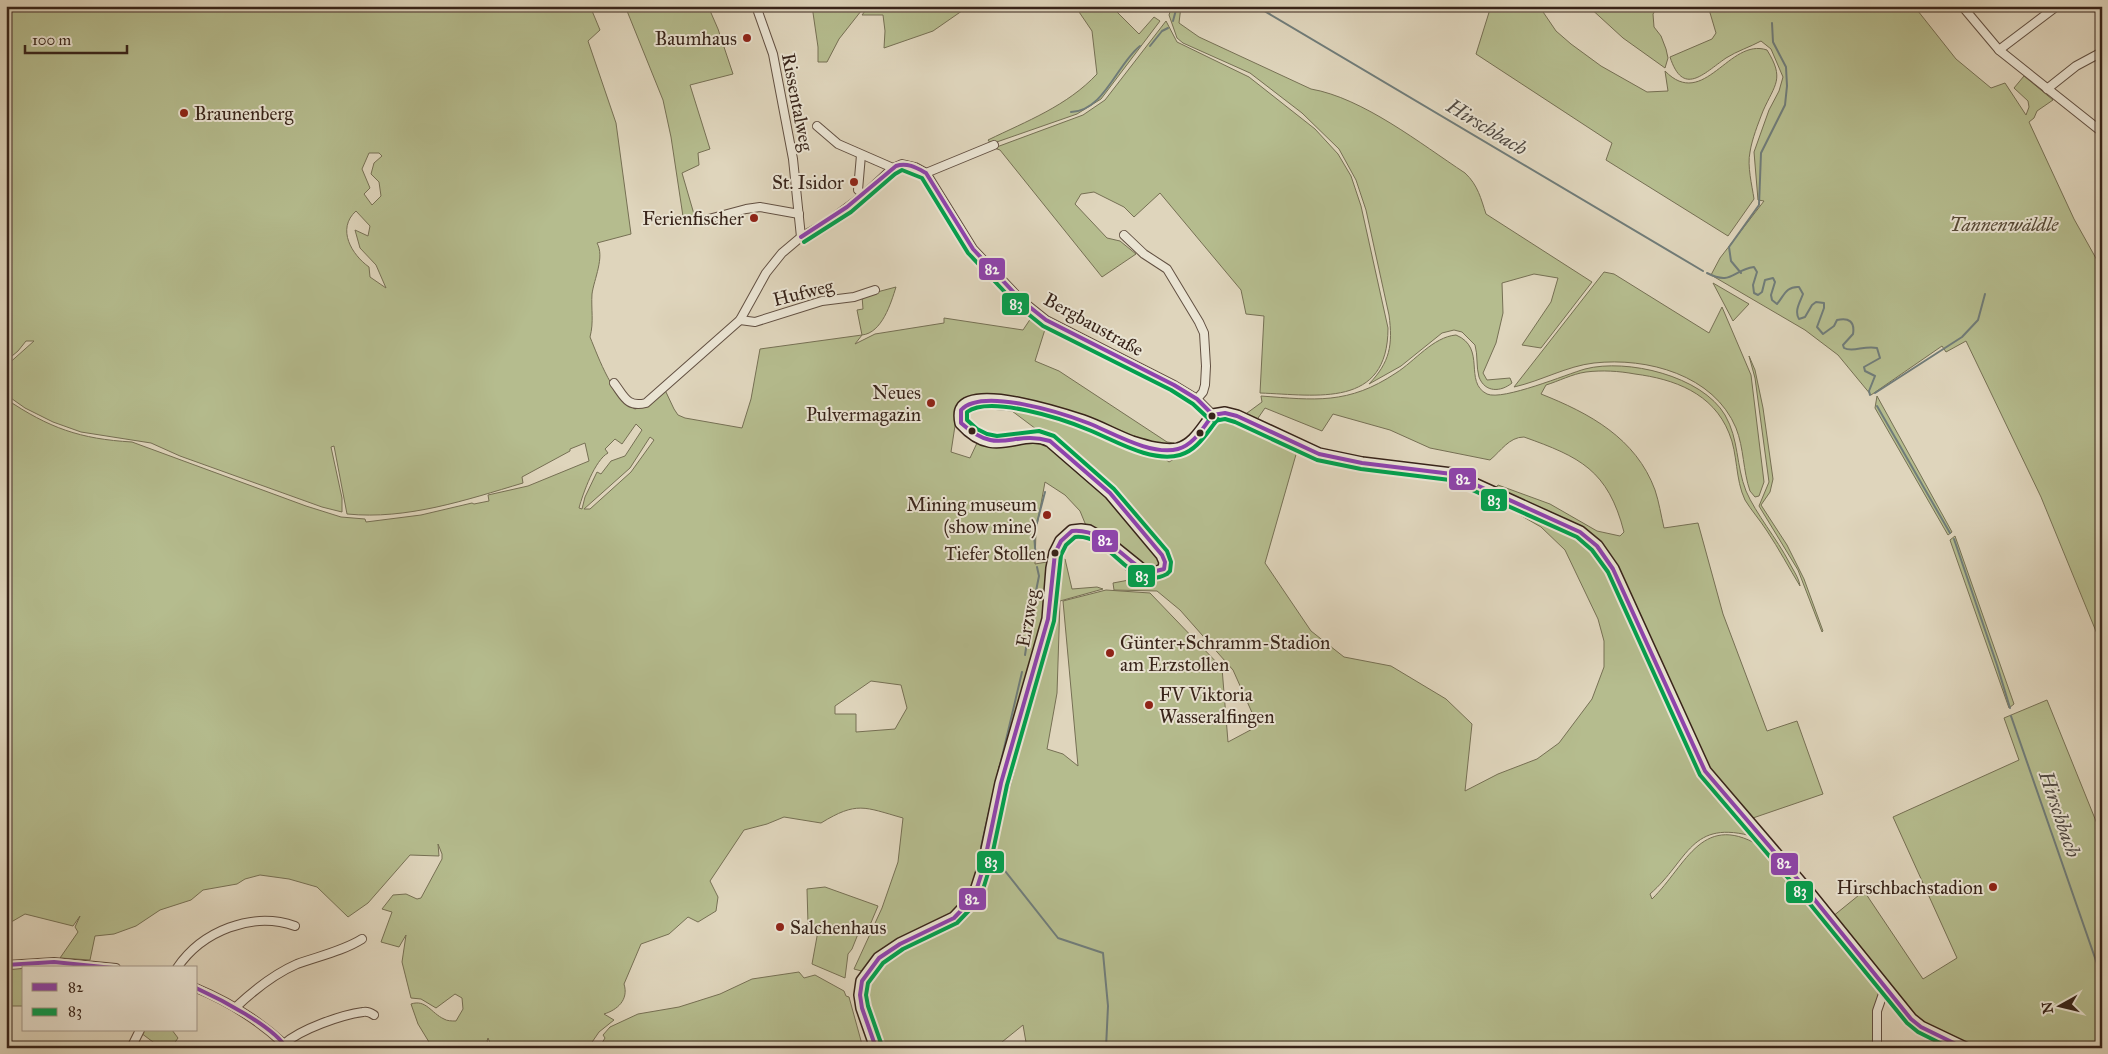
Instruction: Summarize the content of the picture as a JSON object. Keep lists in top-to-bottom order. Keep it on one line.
{"streets":{"street":["Rissentalweg","Hufweg","Bergbaustraße","Erzweg"]},"crossings":[["Bergbaustraße","Erzweg"]],"water":["Hirschbach"],"parks":["Tannenwäldle"],"places":["Baumhaus","Braunenberg","St. Isidor","Ferienfischer","Neues Pulvermagazin","Mining museum (show mine)","Tiefer Stollen","Günter+Schramm-Stadion am Erzstollen","FV Viktoria Wasseralfingen","Hirschbachstadion","Salchenhaus"],"lines":["transit line 82","transit line 83"],"legend":["82","83"],"scale_bar":"100 m","north":"left"}
